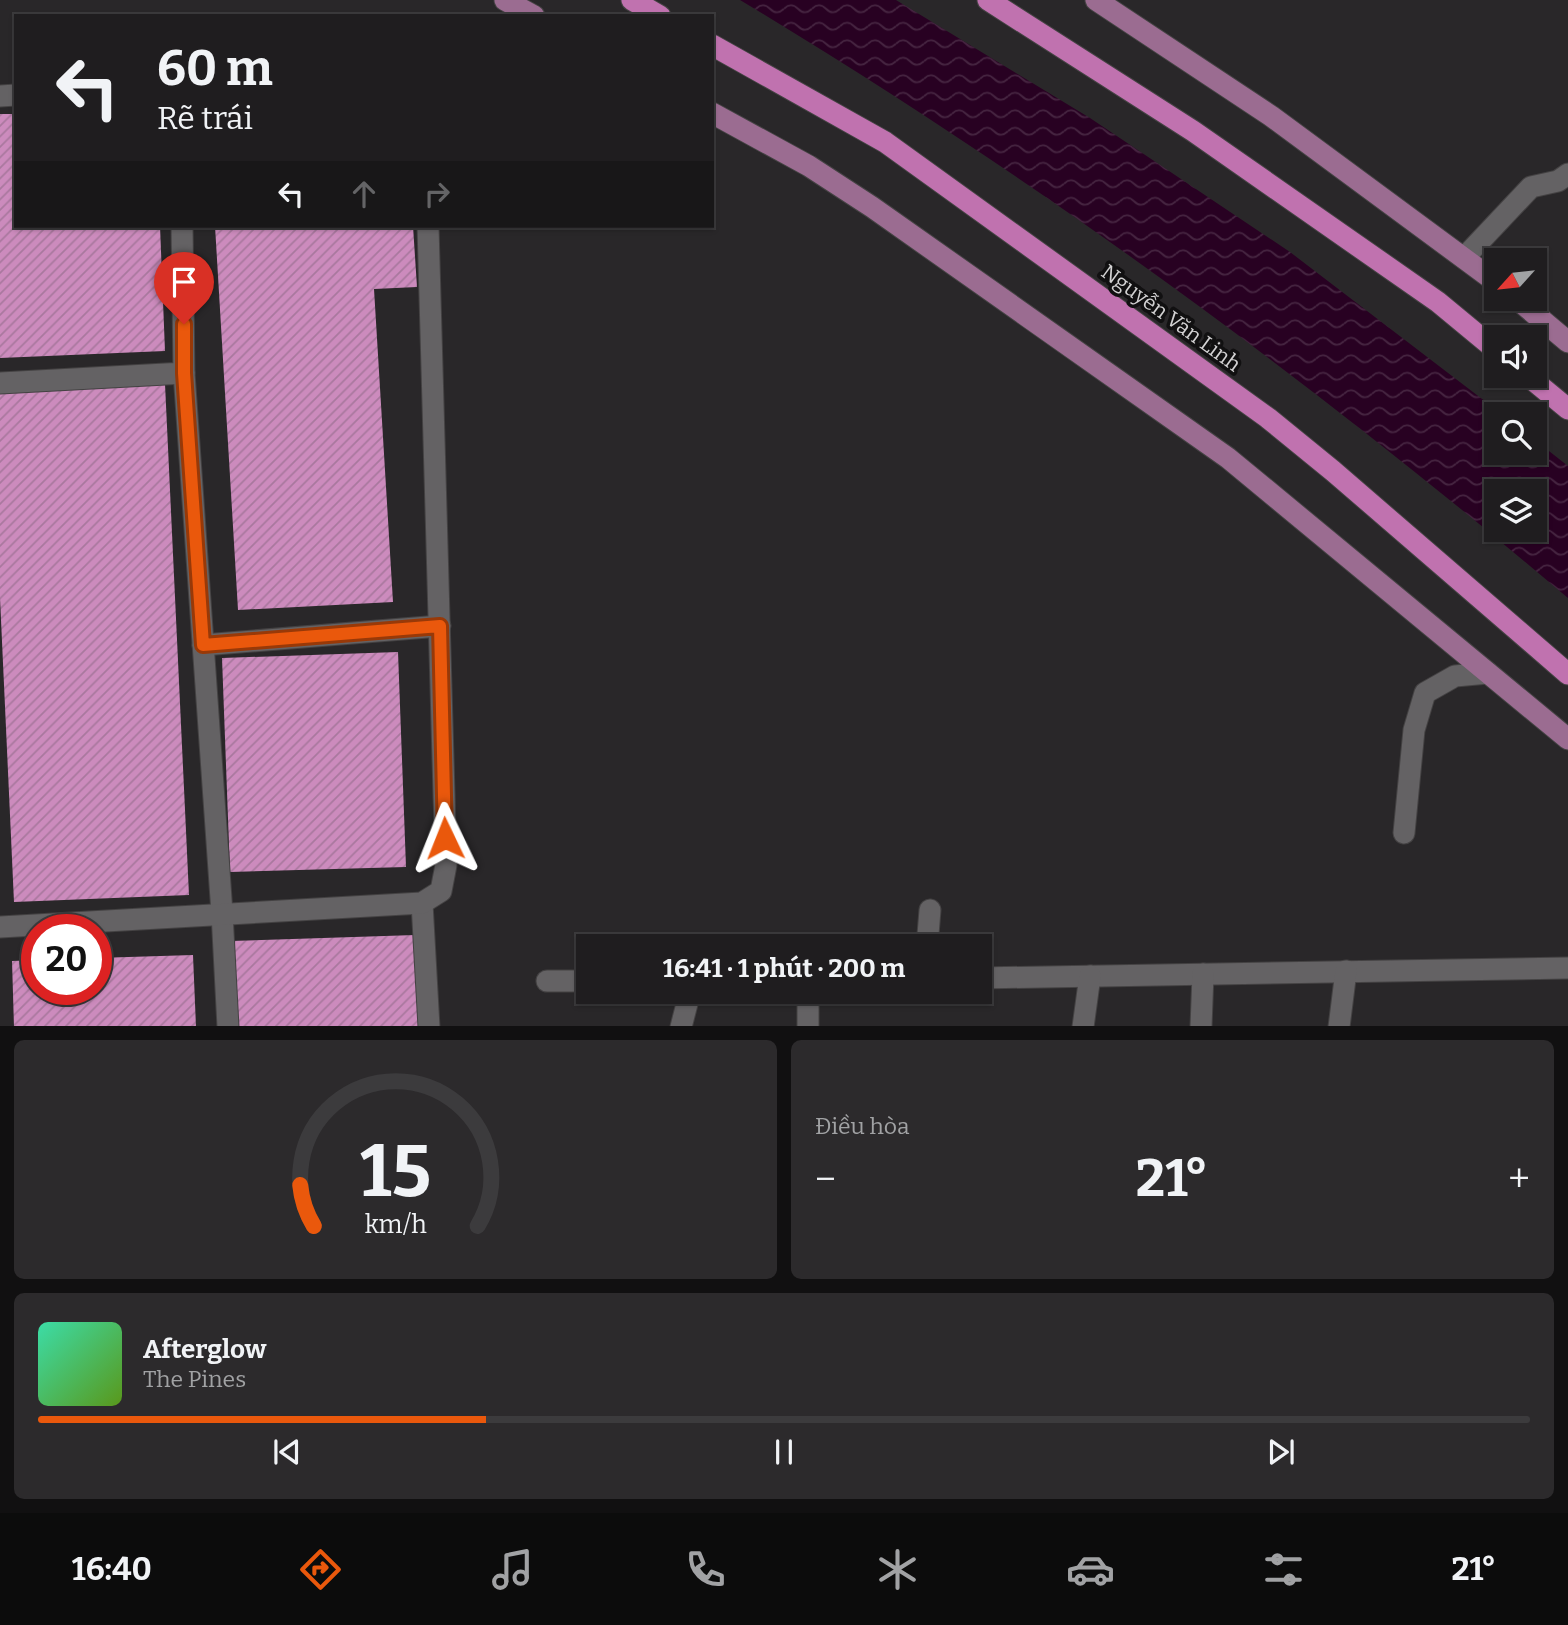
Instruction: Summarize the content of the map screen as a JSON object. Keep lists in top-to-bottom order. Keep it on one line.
{"streets":{"highway":["Nguyễn Văn Linh"]},"north":"bottom left","page":{"turn":["60 m","Rẽ trái"],"limit":"20","trip":"16:41 · 1 phút · 200 m","tile":"Điều hòa","heat":["−","21°","+"],"song":["Afterglow","The Pines"],"tabs":["16:40","21°"],"gauge":["15","km/h"]}}
